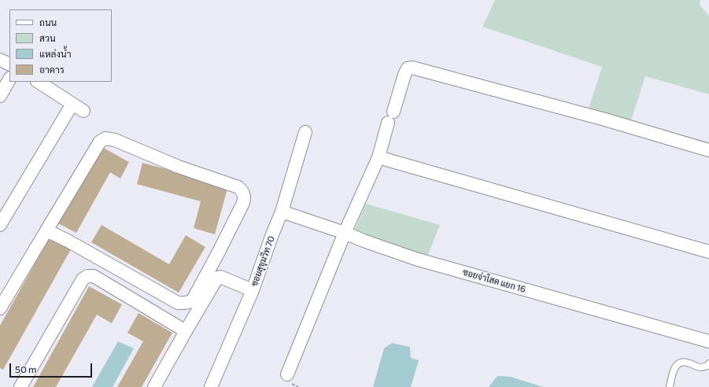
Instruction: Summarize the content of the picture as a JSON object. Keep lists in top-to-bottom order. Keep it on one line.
{"streets":{"street":["ซอยสุขุมวิท 70","ซอยจ่าโสด แยก 16"]},"crossings":[["ซอยสุขุมวิท 70","ซอยจ่าโสด แยก 16"]],"legend":["ถนน","สวน","แหล่งน้ำ","อาคาร"],"scale_bar":"50 m"}
